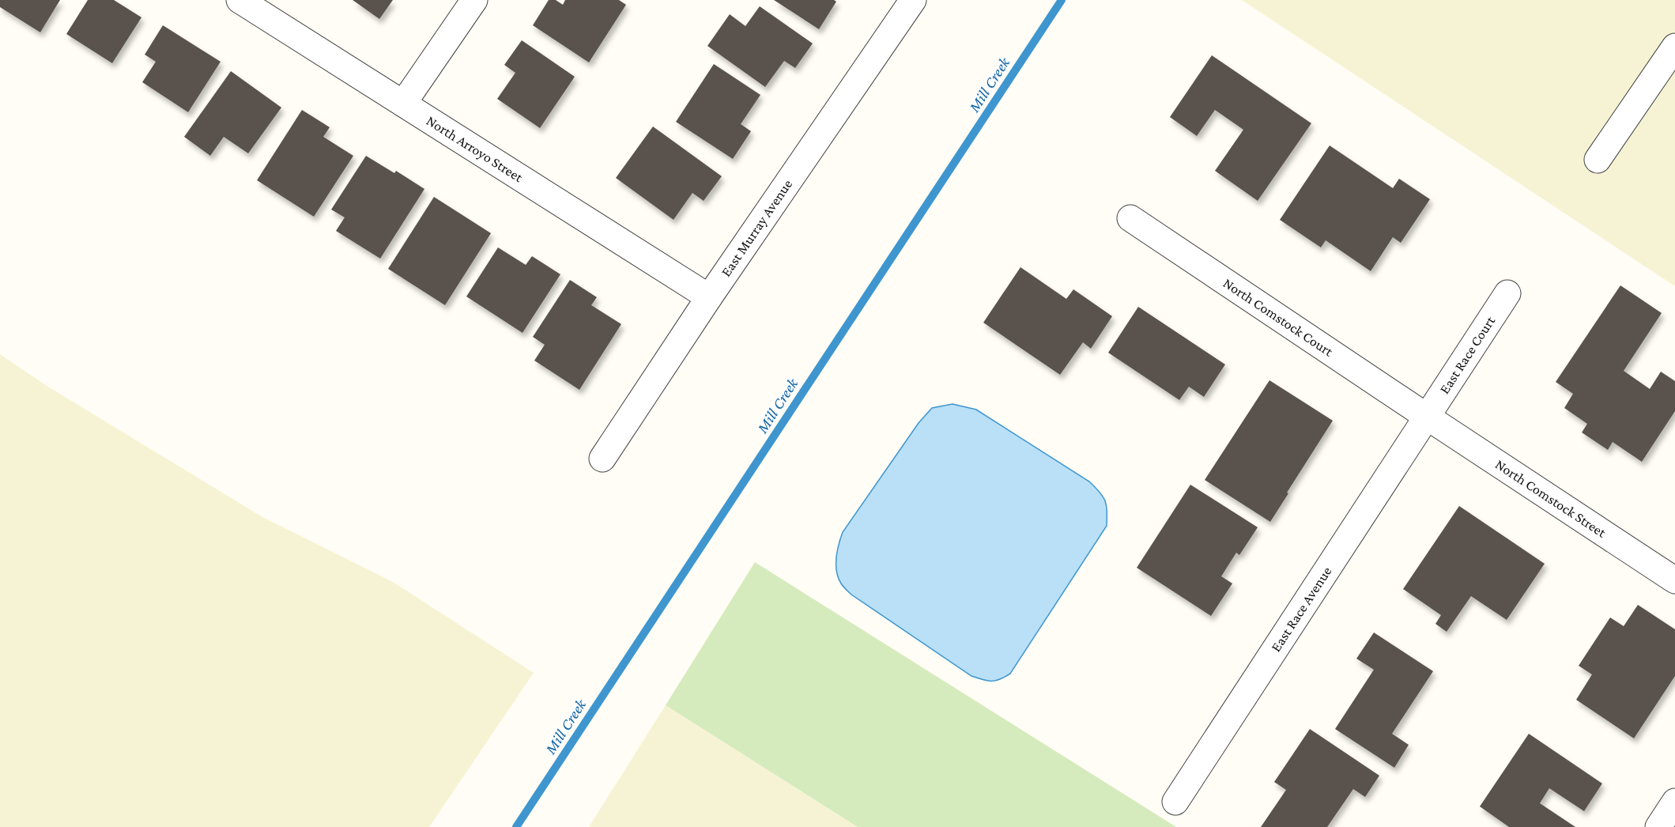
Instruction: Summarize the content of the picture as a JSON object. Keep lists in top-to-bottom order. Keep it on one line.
{"streets":{"street":["North Arroyo Street","East Murray Avenue","North Comstock Court","East Race Court","North Comstock Street","East Race Avenue"]},"crossings":[["North Arroyo Street","East Murray Avenue"],["North Comstock Court","East Race Court"],["North Comstock Court","North Comstock Street"],["North Comstock Court","East Race Avenue"],["East Race Court","North Comstock Street"],["East Race Court","East Race Avenue"],["North Comstock Street","East Race Avenue"]],"water":["Mill Creek"]}
